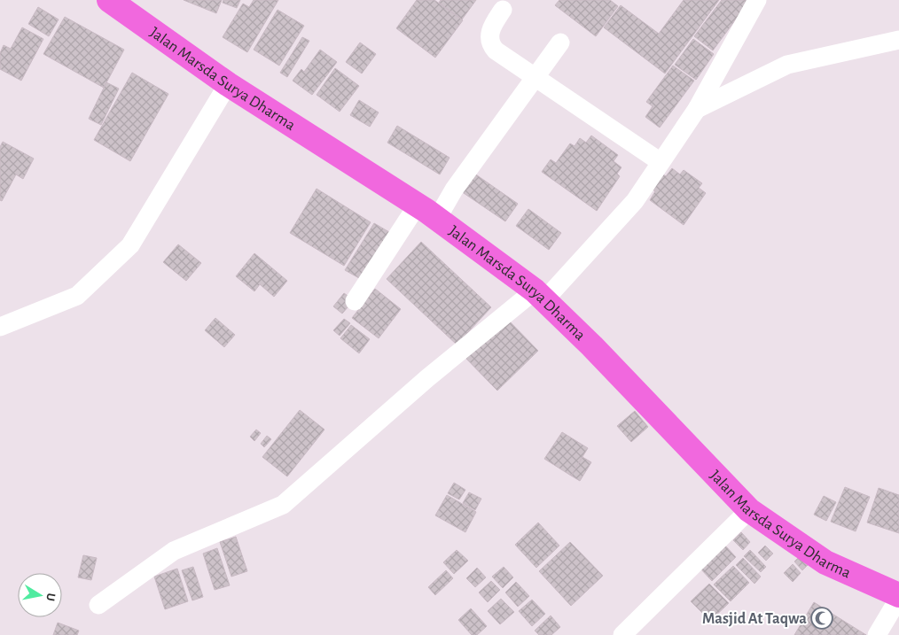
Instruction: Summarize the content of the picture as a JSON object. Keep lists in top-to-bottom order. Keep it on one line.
{"streets":{"highway":["Jalan Marsda Surya Dharma"]},"places":{"mosque":["Masjid At Taqwa"]},"north":"right"}
